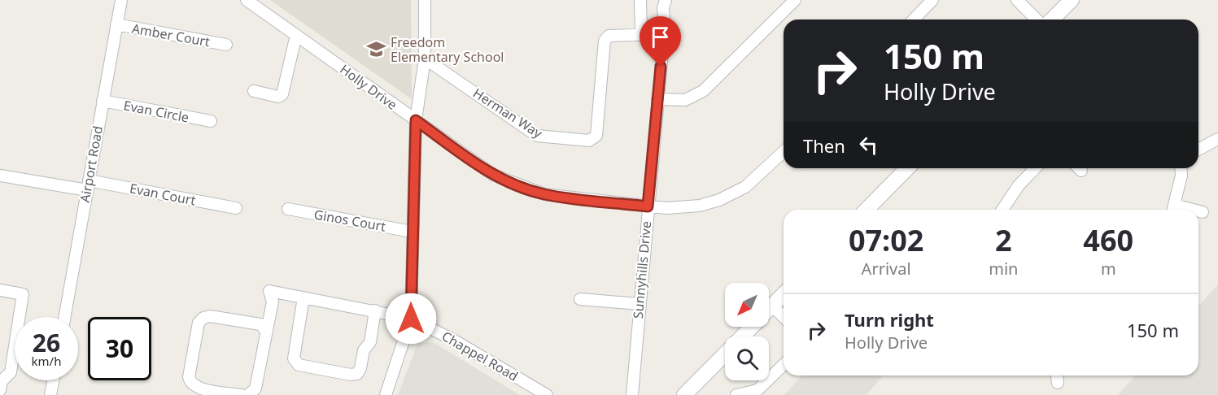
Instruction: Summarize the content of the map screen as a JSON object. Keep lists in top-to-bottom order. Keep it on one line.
{"streets":{"street":["Amber Court","Holly Drive","Evan Circle","Herman Way","Airport Road","Evan Court","Ginos Court","Sunnyhills Drive","Chappel Road"]},"crossings":[["Amber Court","Airport Road"],["Holly Drive","Sunnyhills Drive"],["Evan Circle","Airport Road"],["Herman Way","Sunnyhills Drive"],["Airport Road","Evan Court"]],"places":{"school or university":["Freedom Elementary School"]},"north":"bottom left","page":{"turn":["150 m","Holly Drive"],"then":"Then","eta":["07:02","Arrival","2","min","460","m"],"list":[{"name":"Turn right","note":"Holly Drive","value":"150 m"}],"speed":"26 km/h","limit":"30"}}
